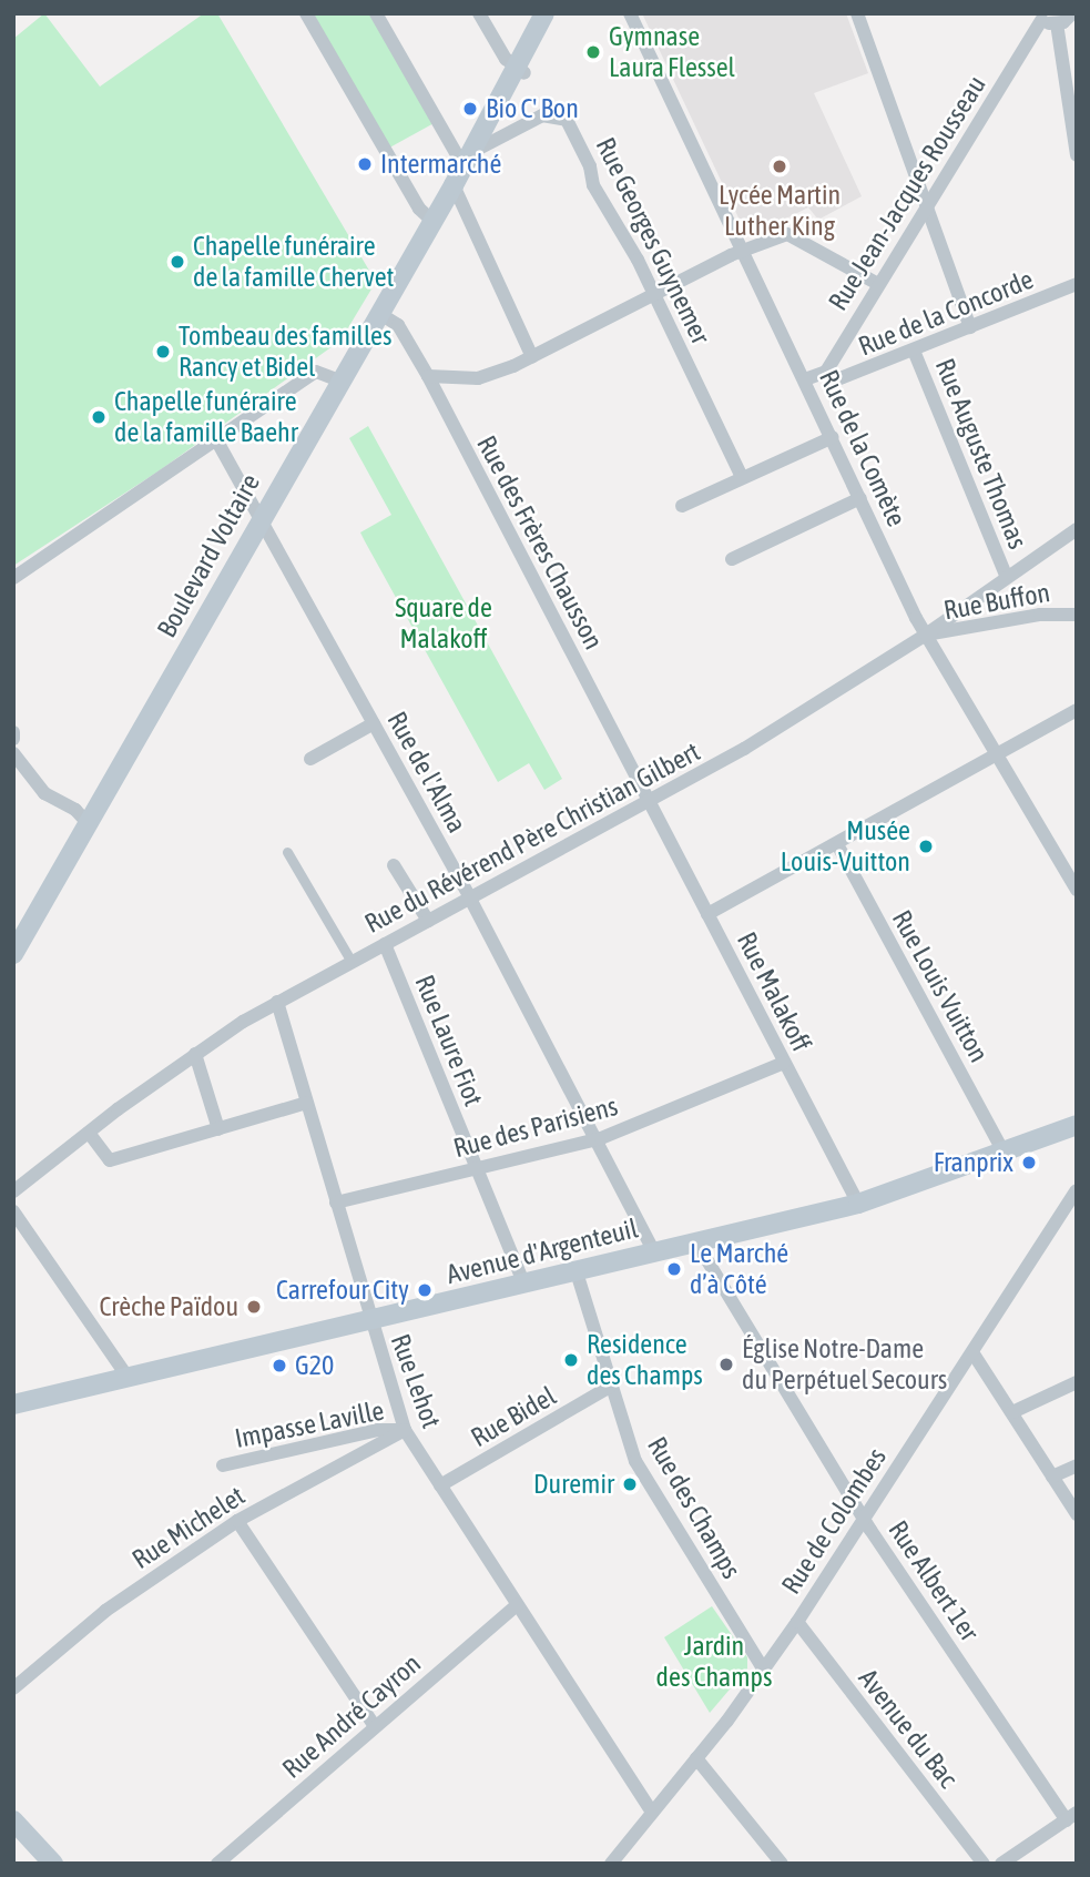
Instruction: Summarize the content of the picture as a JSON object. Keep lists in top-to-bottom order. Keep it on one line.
{"streets":{"main road":["Boulevard Voltaire","Avenue d'Argenteuil"],"street":["Rue Jean-Jacques Rousseau","Rue Georges Guynemer","Rue de la Concorde","Rue de la Comète","Rue Auguste Thomas","Rue des Frères Chausson","Rue Buffon","Rue de l'Alma","Rue du Révérend Père Christian Gilbert","Rue Louis Vuitton","Rue Malakoff","Rue Laure Fiot","Rue des Parisiens","Rue Lehot","Rue Bidel","Impasse Laville","Rue des Champs","Rue de Colombes","Rue Michelet","Rue Albert 1er","Rue André Cayron","Avenue du Bac"]},"crossings":[["Rue Jean-Jacques Rousseau","Rue de la Concorde"],["Rue Georges Guynemer","Boulevard Voltaire"],["Rue de la Concorde","Rue de la Comète"],["Rue de la Concorde","Rue Auguste Thomas"],["Rue de la Comète","Rue Buffon"],["Rue de la Comète","Rue du Révérend Père Christian Gilbert"],["Rue Auguste Thomas","Rue du Révérend Père Christian Gilbert"],["Rue des Frères Chausson","Boulevard Voltaire"],["Rue des Frères Chausson","Rue du Révérend Père Christian Gilbert"],["Rue des Frères Chausson","Rue Malakoff"],["Boulevard Voltaire","Rue de l'Alma"],["Rue Buffon","Rue du Révérend Père Christian Gilbert"],["Rue de l'Alma","Rue du Révérend Père Christian Gilbert"],["Rue de l'Alma","Rue des Parisiens"],["Rue de l'Alma","Avenue d'Argenteuil"],["Rue du Révérend Père Christian Gilbert","Rue Malakoff"],["Rue du Révérend Père Christian Gilbert","Rue Laure Fiot"],["Rue du Révérend Père Christian Gilbert","Rue Lehot"],["Rue Louis Vuitton","Avenue d'Argenteuil"],["Rue Malakoff","Rue des Parisiens"],["Rue Malakoff","Avenue d'Argenteuil"],["Rue Laure Fiot","Rue des Parisiens"],["Rue Laure Fiot","Avenue d'Argenteuil"],["Rue des Parisiens","Rue Lehot"],["Avenue d'Argenteuil","Rue Lehot"],["Avenue d'Argenteuil","Rue des Champs"],["Avenue d'Argenteuil","Rue Albert 1er"],["Rue Lehot","Rue Bidel"],["Rue Lehot","Impasse Laville"],["Rue Lehot","Rue de Colombes"],["Rue Lehot","Rue Michelet"],["Rue Lehot","Rue André Cayron"],["Rue Bidel","Rue des Champs"],["Impasse Laville","Rue Michelet"],["Rue des Champs","Rue de Colombes"],["Rue de Colombes","Rue Albert 1er"],["Rue de Colombes","Avenue du Bac"]],"parks":["Square de Malakoff","Jardin des Champs"],"places":["Gymnase Laura Flessel","Bio C' Bon","Intermarché","Lycée Martin Luther King","Chapelle funéraire de la famille Chervet","Tombeau des familles Rancy et Bidel","Chapelle funéraire de la famille Baehr","Musée Louis-Vuitton","Franprix","Le Marché d’à Côté","Carrefour City","Crèche Païdou","Residence des Champs","Église Notre-Dame du Perpétuel Secours","G20","Duremir"]}
